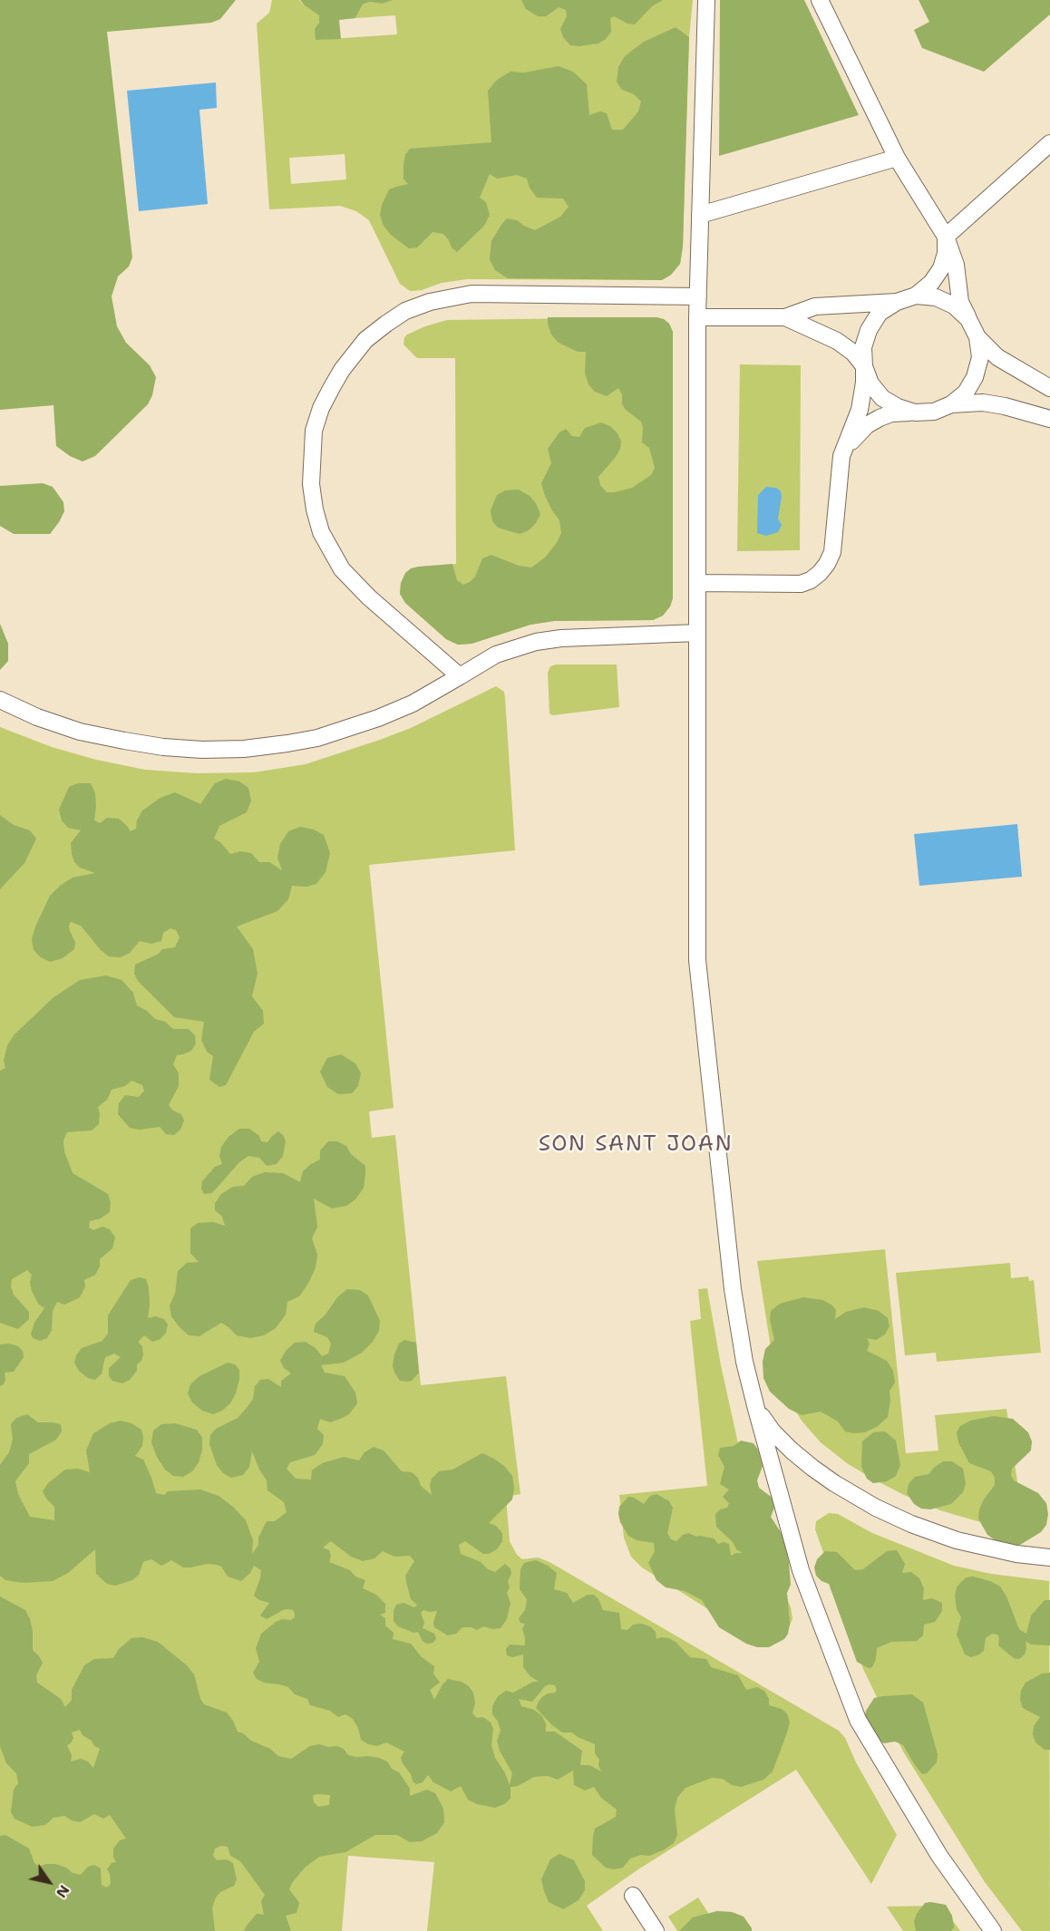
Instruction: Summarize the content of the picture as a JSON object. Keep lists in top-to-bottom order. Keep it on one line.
{"districts":["SON SANT JOAN"],"north":"bottom right"}
